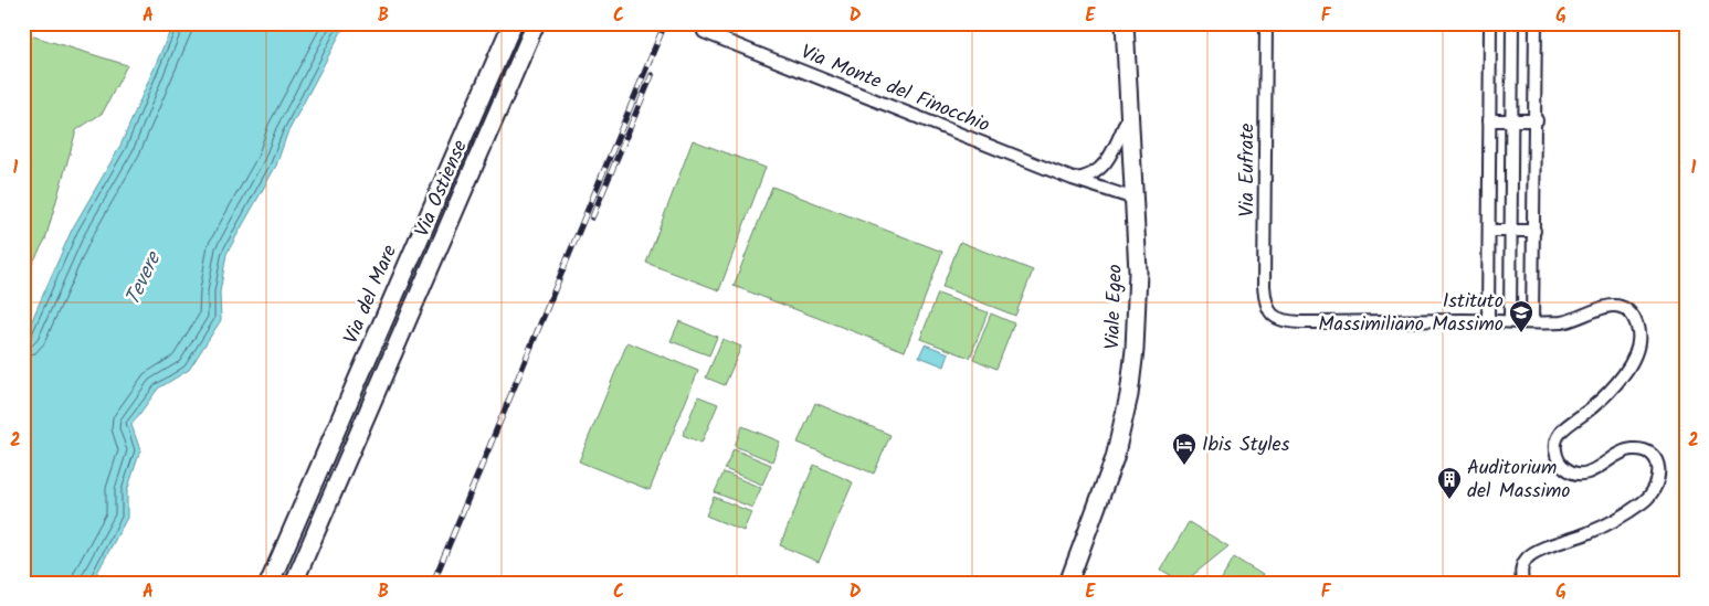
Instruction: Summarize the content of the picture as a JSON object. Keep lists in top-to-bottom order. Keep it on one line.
{"streets":{"main road":["Via Ostiense","Via del Mare","Viale Egeo"],"street":["Via Monte del Finocchio","Via Eufrate"]},"crossings":[["Via Monte del Finocchio","Viale Egeo"]],"water":["Tevere"],"places":{"school or university":["Istituto Massimiliano Massimo"],"hotel":["Ibis Styles"],"building":["Auditorium del Massimo"]},"grid":{"columns":["A","B","C","D","E","F","G"],"rows":["1","2"]}}
